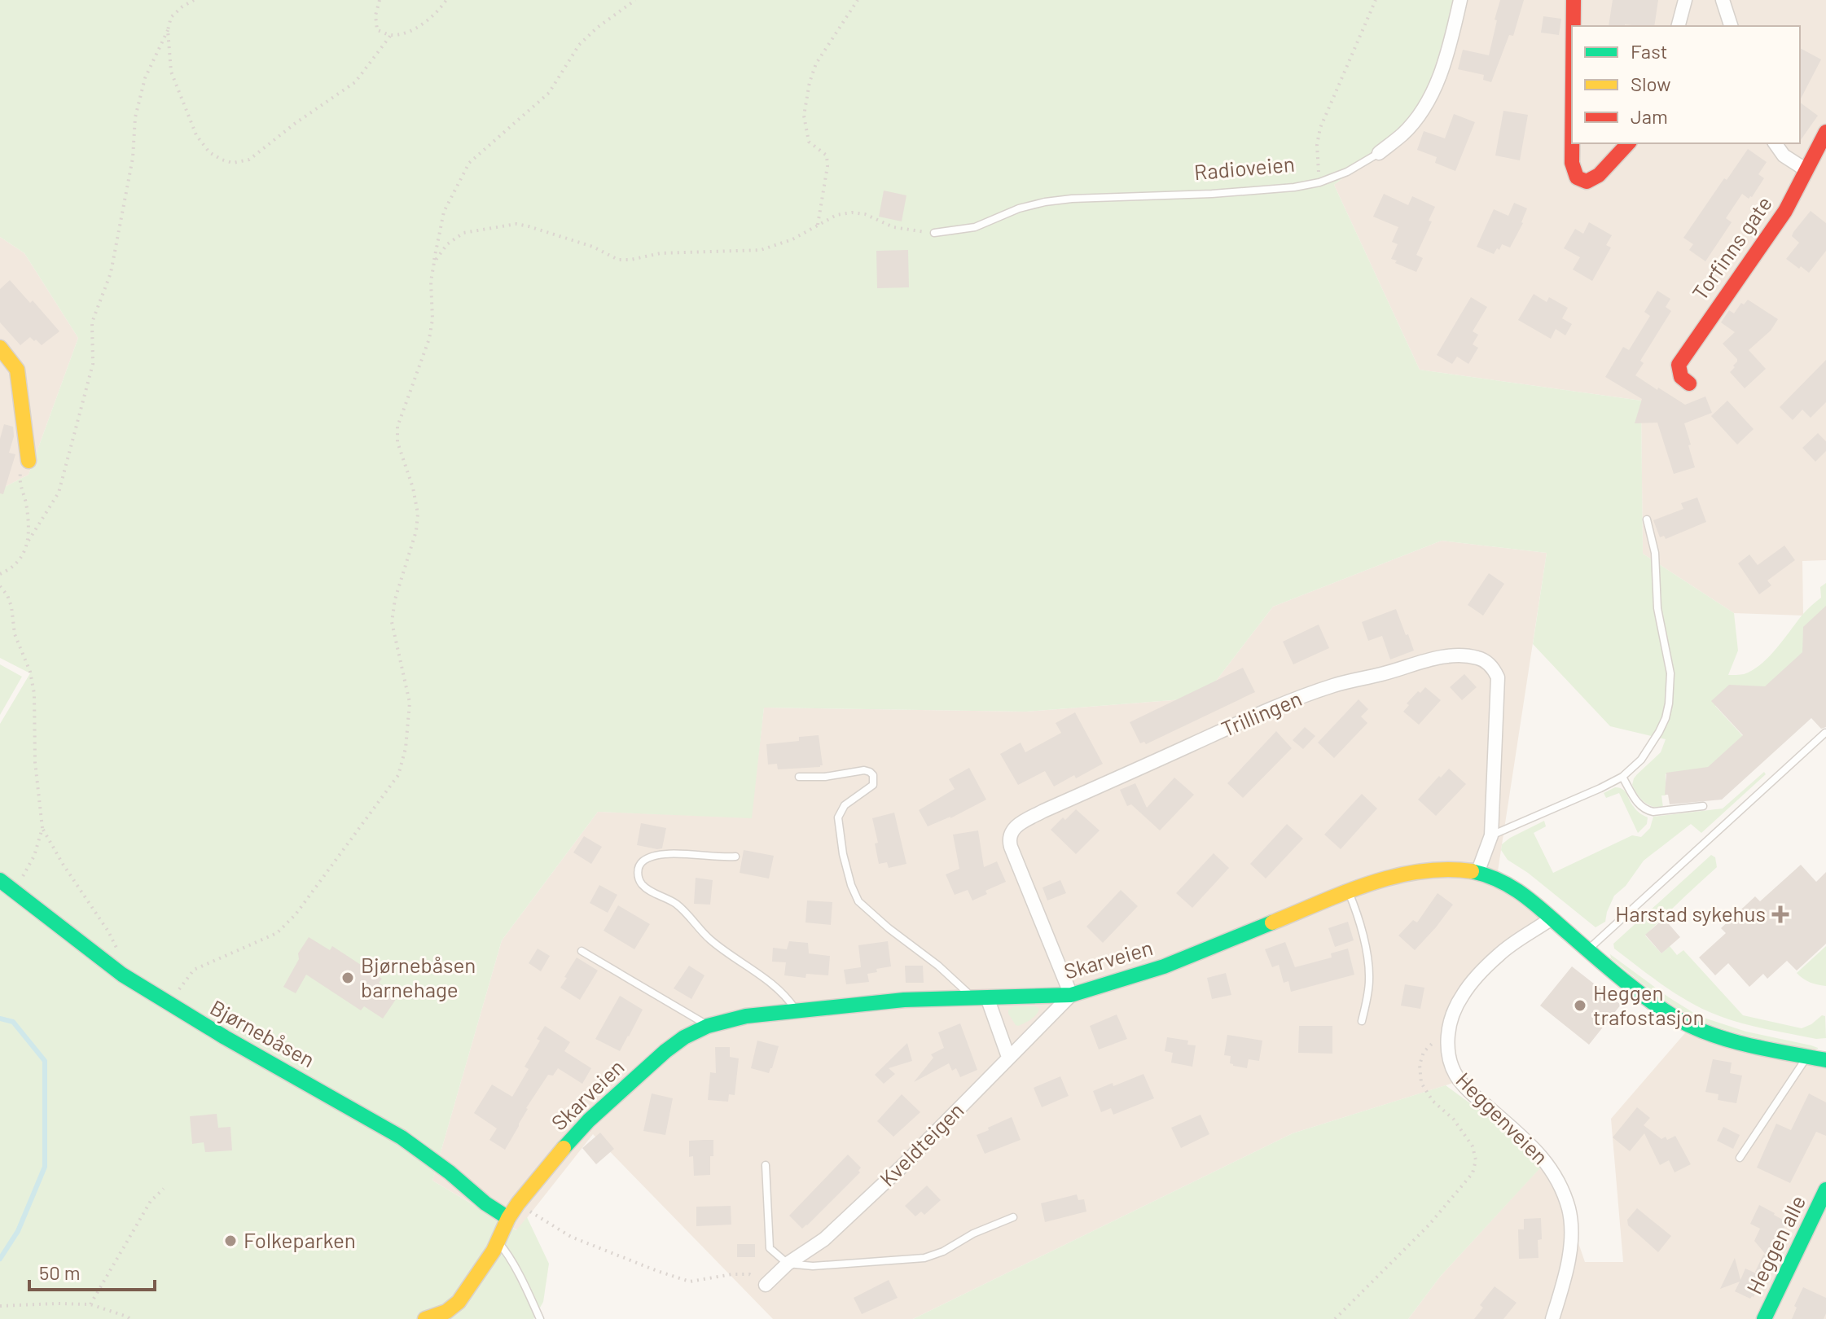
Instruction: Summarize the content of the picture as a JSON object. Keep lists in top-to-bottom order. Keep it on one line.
{"streets":{"street":["Radioveien","Torfinns gate","Trillingen","Skarveien","Bjørnebåsen","Heggenveien","Kveldteigen","Heggen alle"]},"crossings":[["Trillingen","Skarveien"],["Trillingen","Kveldteigen"],["Skarveien","Bjørnebåsen"],["Skarveien","Heggenveien"],["Skarveien","Kveldteigen"]],"places":{"health":["Harstad sykehus"],"other":["Bjørnebåsen barnehage","Heggen trafostasjon","Folkeparken"]},"legend":["Fast","Slow","Jam"],"scale_bar":"50 m"}
